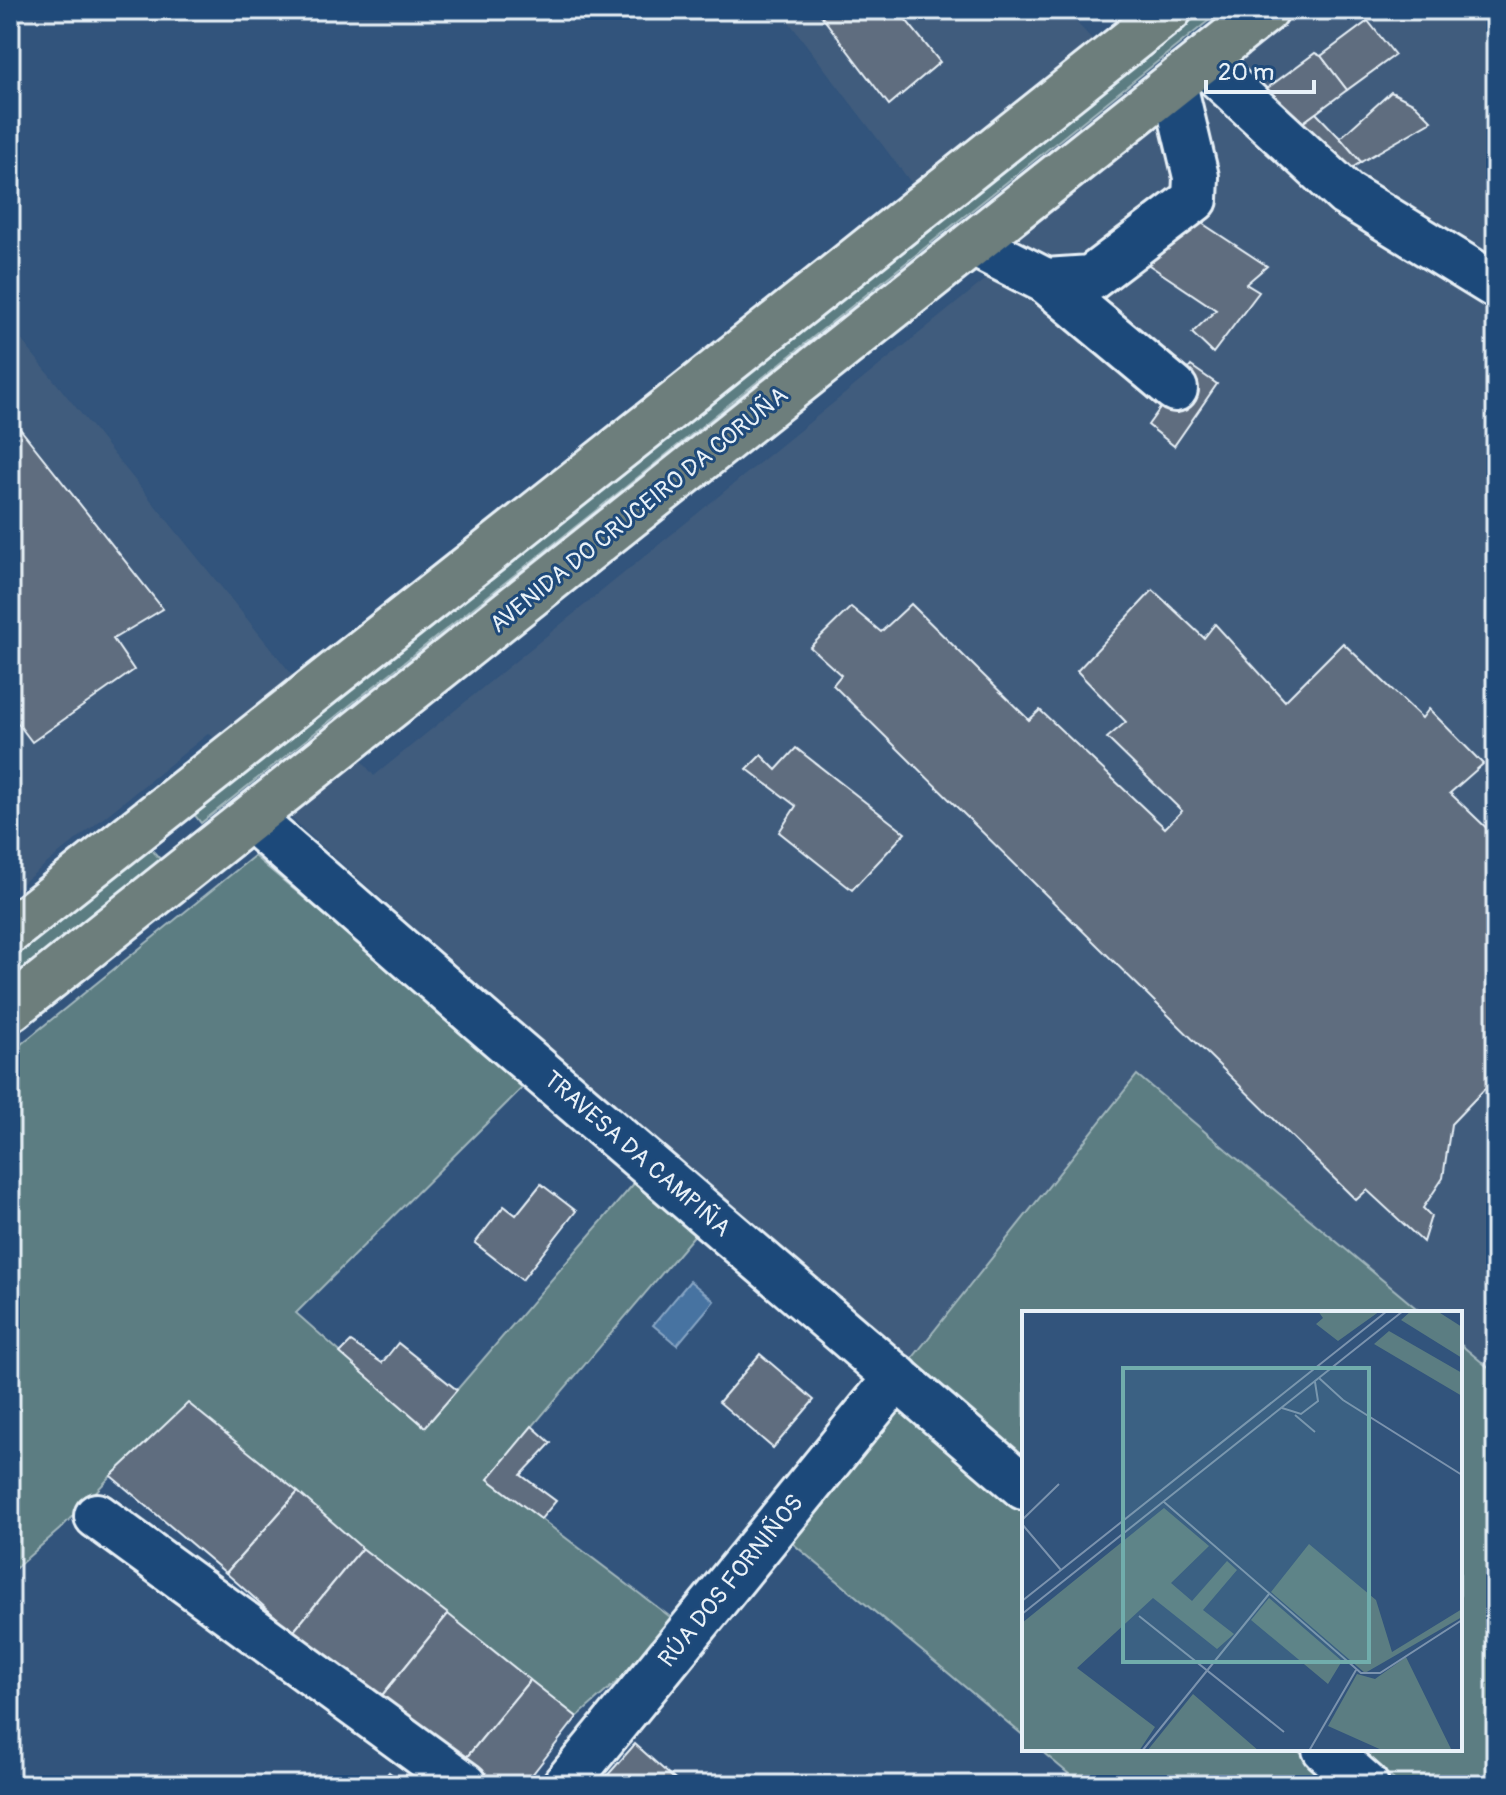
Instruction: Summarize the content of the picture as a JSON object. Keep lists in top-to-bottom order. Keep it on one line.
{"streets":{"main road":["AVENIDA DO CRUCEIRO DA CORUÑA"],"street":["TRAVESA DA CAMPIÑA","RÚA DOS FORNIÑOS"]},"crossings":[["AVENIDA DO CRUCEIRO DA CORUÑA","TRAVESA DA CAMPIÑA"],["TRAVESA DA CAMPIÑA","RÚA DOS FORNIÑOS"]],"scale_bar":"20 m"}
